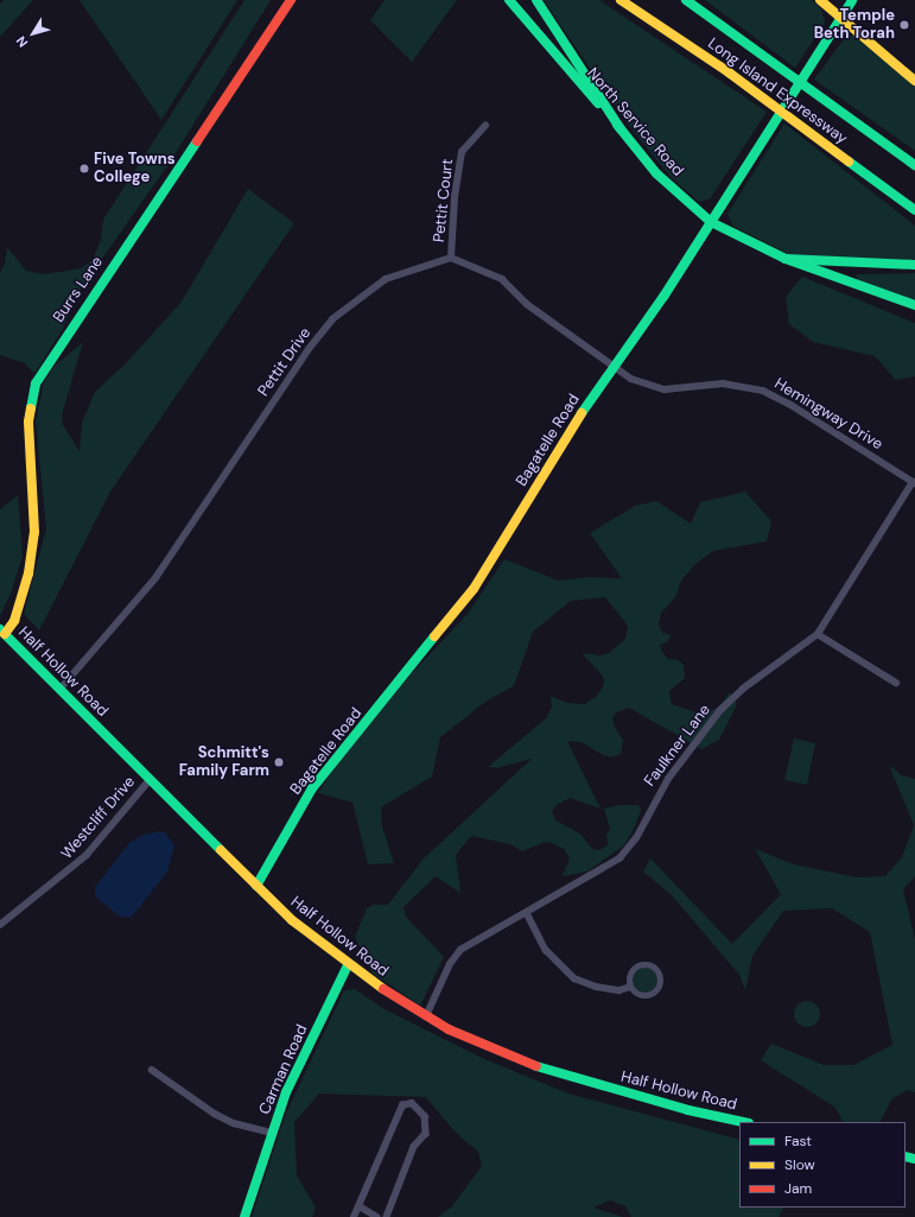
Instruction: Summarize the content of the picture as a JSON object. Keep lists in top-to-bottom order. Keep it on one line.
{"streets":{"main road":["Long Island Expressway","North Service Road","Burrs Lane","Bagatelle Road","Half Hollow Road","Carman Road"],"street":["Pettit Court","Pettit Drive","Hemingway Drive","Faulkner Lane","Westcliff Drive"]},"crossings":[["North Service Road","Bagatelle Road"],["Pettit Court","Pettit Drive"],["Burrs Lane","Half Hollow Road"],["Pettit Drive","Half Hollow Road"],["Hemingway Drive","Bagatelle Road"],["Hemingway Drive","Faulkner Lane"],["Bagatelle Road","Half Hollow Road"],["Half Hollow Road","Faulkner Lane"],["Half Hollow Road","Westcliff Drive"],["Half Hollow Road","Carman Road"]],"places":["Temple Beth Torah","Five Towns College","Schmitt's Family Farm"],"legend":["Fast","Slow","Jam"],"north":"bottom left"}
